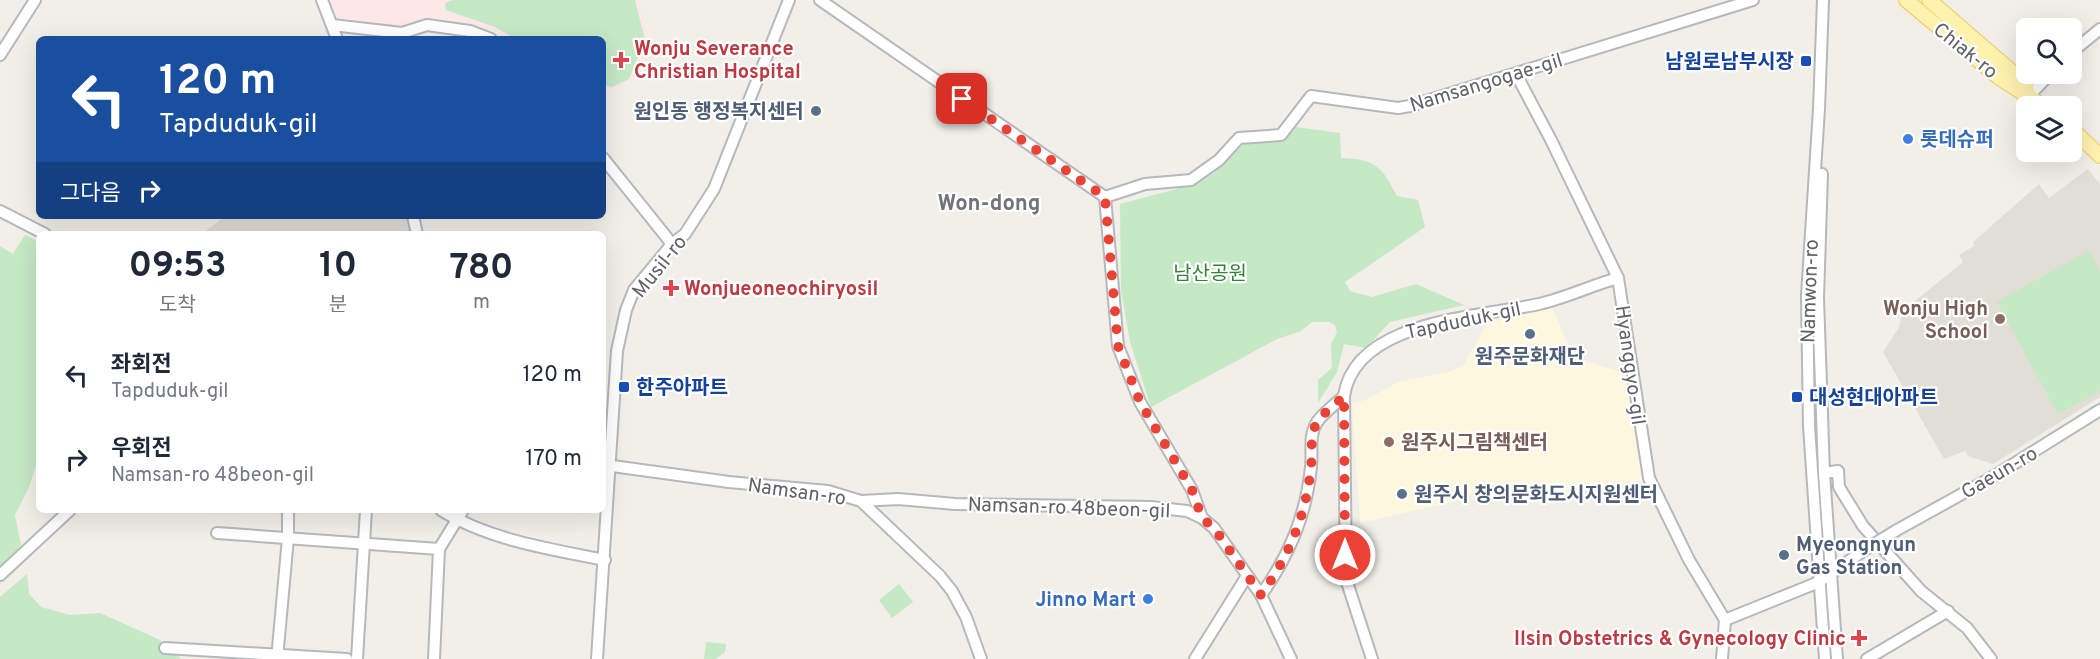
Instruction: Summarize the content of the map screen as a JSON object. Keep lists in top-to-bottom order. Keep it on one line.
{"streets":{"main road":["Chiak-ro"],"street":["Namsangogae-gil","Musil-ro","Namwon-ro","Tapduduk-gil","Hyanggyo-gil","Gaeun-ro","Namsan-ro","Namsan-ro 48beon-gil"]},"crossings":[["Namsangogae-gil","Hyanggyo-gil"],["Musil-ro","Namsan-ro"],["Namwon-ro","Gaeun-ro"],["Tapduduk-gil","Hyanggyo-gil"],["Namsan-ro","Namsan-ro 48beon-gil"]],"districts":["Won-dong"],"parks":["남산공원"],"places":{"health":["Wonju Severance Christian Hospital","Wonjueoneochiryosil","Ilsin Obstetrics & Gynecology Clinic"],"transit":["남원로남부시장","한주아파트","대성현대아파트"],"other":["원인동 행정복지센터","롯데슈퍼","Wonju High School","원주문화재단","원주시그림책센터","원주시 창의문화도시지원센터","Myeongnyun Gas Station","Jinno Mart"]},"page":{"turn":["120 m","Tapduduk-gil"],"then":"그다음","eta":["09:53","도착","10","분","780","m"],"list":[{"name":"좌회전","note":"Tapduduk-gil","value":"120 m"},{"name":"우회전","note":"Namsan-ro 48beon-gil","value":"170 m"}]}}
